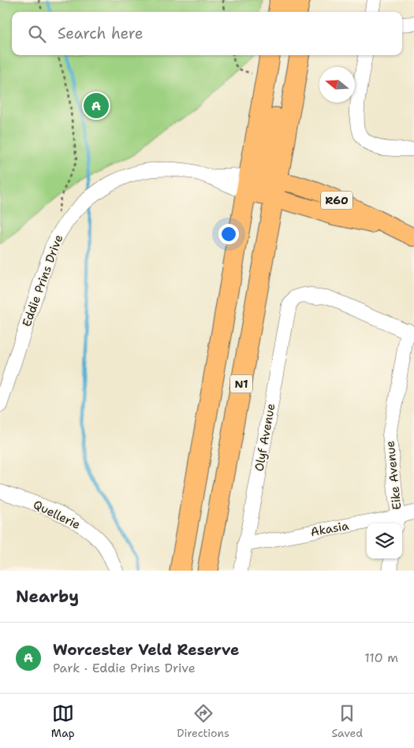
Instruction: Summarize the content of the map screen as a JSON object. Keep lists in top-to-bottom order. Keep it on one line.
{"streets":{"highway":["N1"],"main road":["R60"],"street":["Eddie Prins Drive","Olyf Avenue","Eike Avenue","Quellerie","Akasia"]},"crossings":[["R60","Eddie Prins Drive"],["R60","N1"],["Eddie Prins Drive","N1"],["Olyf Avenue","Eike Avenue"],["Olyf Avenue","Akasia"],["Eike Avenue","Akasia"]],"north":"left","page":{"search":"Search here","pins":"A","heading":"Nearby","list":[{"mark":"A","name":"Worcester Veld Reserve","note":"Park · Eddie Prins Drive","value":"110 m"}],"nav":["Map","Directions","Saved"]}}
